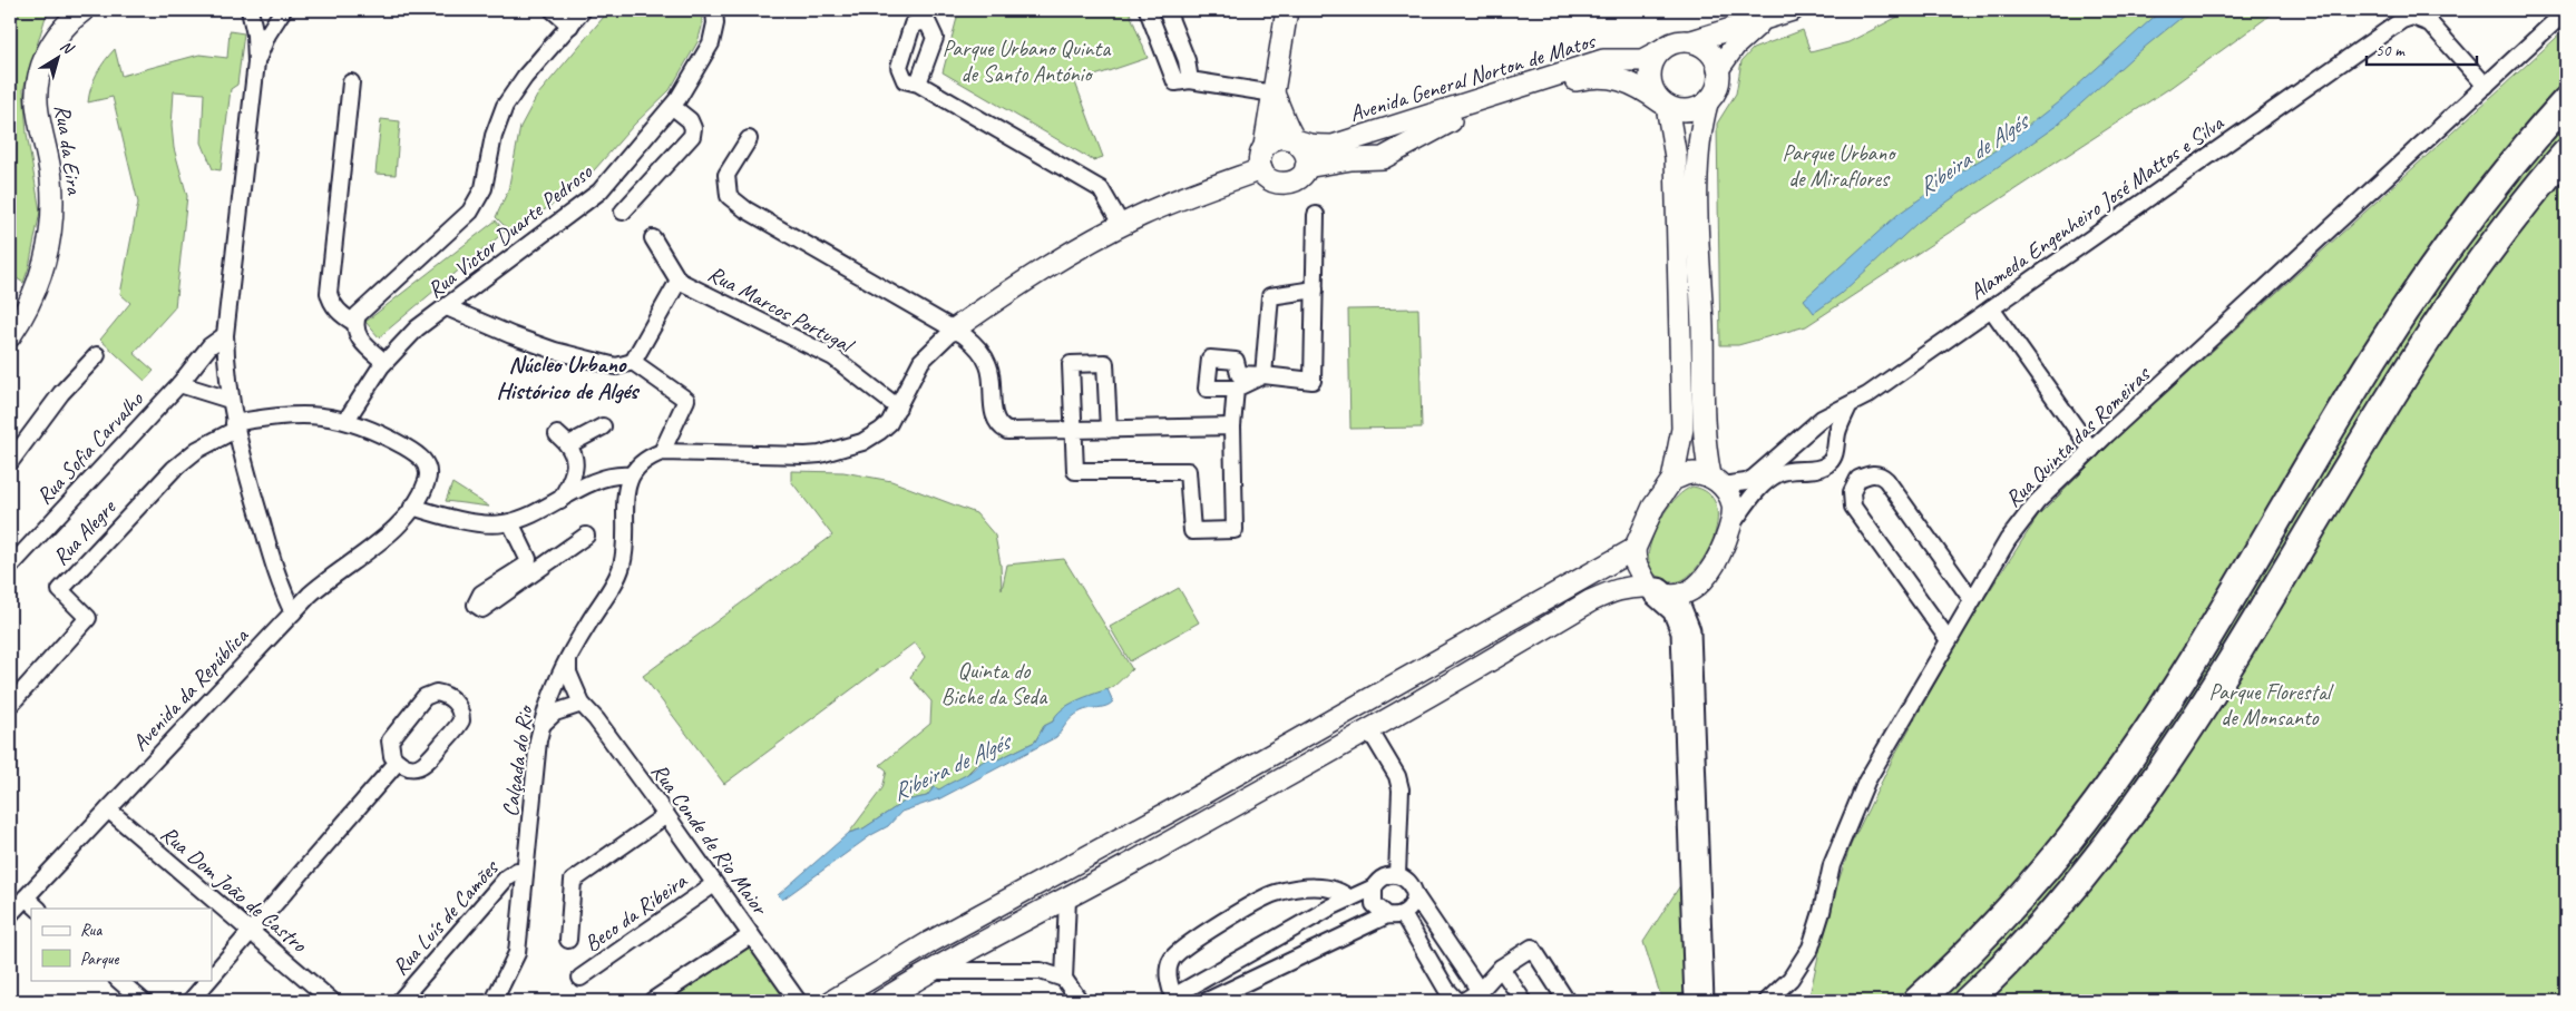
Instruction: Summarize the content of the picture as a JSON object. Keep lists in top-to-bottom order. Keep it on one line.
{"streets":{"street":["Avenida General Norton de Matos","Rua da Eira","Alameda Engenheiro José Mattos e Silva","Rua Victor Duarte Pedroso","Rua Marcos Portugal","Rua Quinta das Romeiras","Rua Sofia Carvalho","Rua Alegre","Avenida da República","Calçada do Rio","Rua Conde de Rio Maior","Rua Dom João de Castro","Beco da Ribeira","Rua Luís de Camões"]},"crossings":[["Alameda Engenheiro José Mattos e Silva","Rua Quinta das Romeiras"],["Rua Victor Duarte Pedroso","Avenida da República"],["Avenida da República","Rua Dom João de Castro"],["Calçada do Rio","Rua Conde de Rio Maior"],["Calçada do Rio","Rua Luís de Camões"],["Rua Conde de Rio Maior","Beco da Ribeira"]],"districts":["Núcleo Urbano Histórico de Algés"],"water":["Ribeira de Algés"],"parks":["Parque Urbano Quinta de Santo António","Parque Urbano de Miraflores","Quinta do Biche da Seda","Parque Florestal de Monsanto"],"legend":["Rua","Parque"],"scale_bar":"50 m","north":"top right"}
